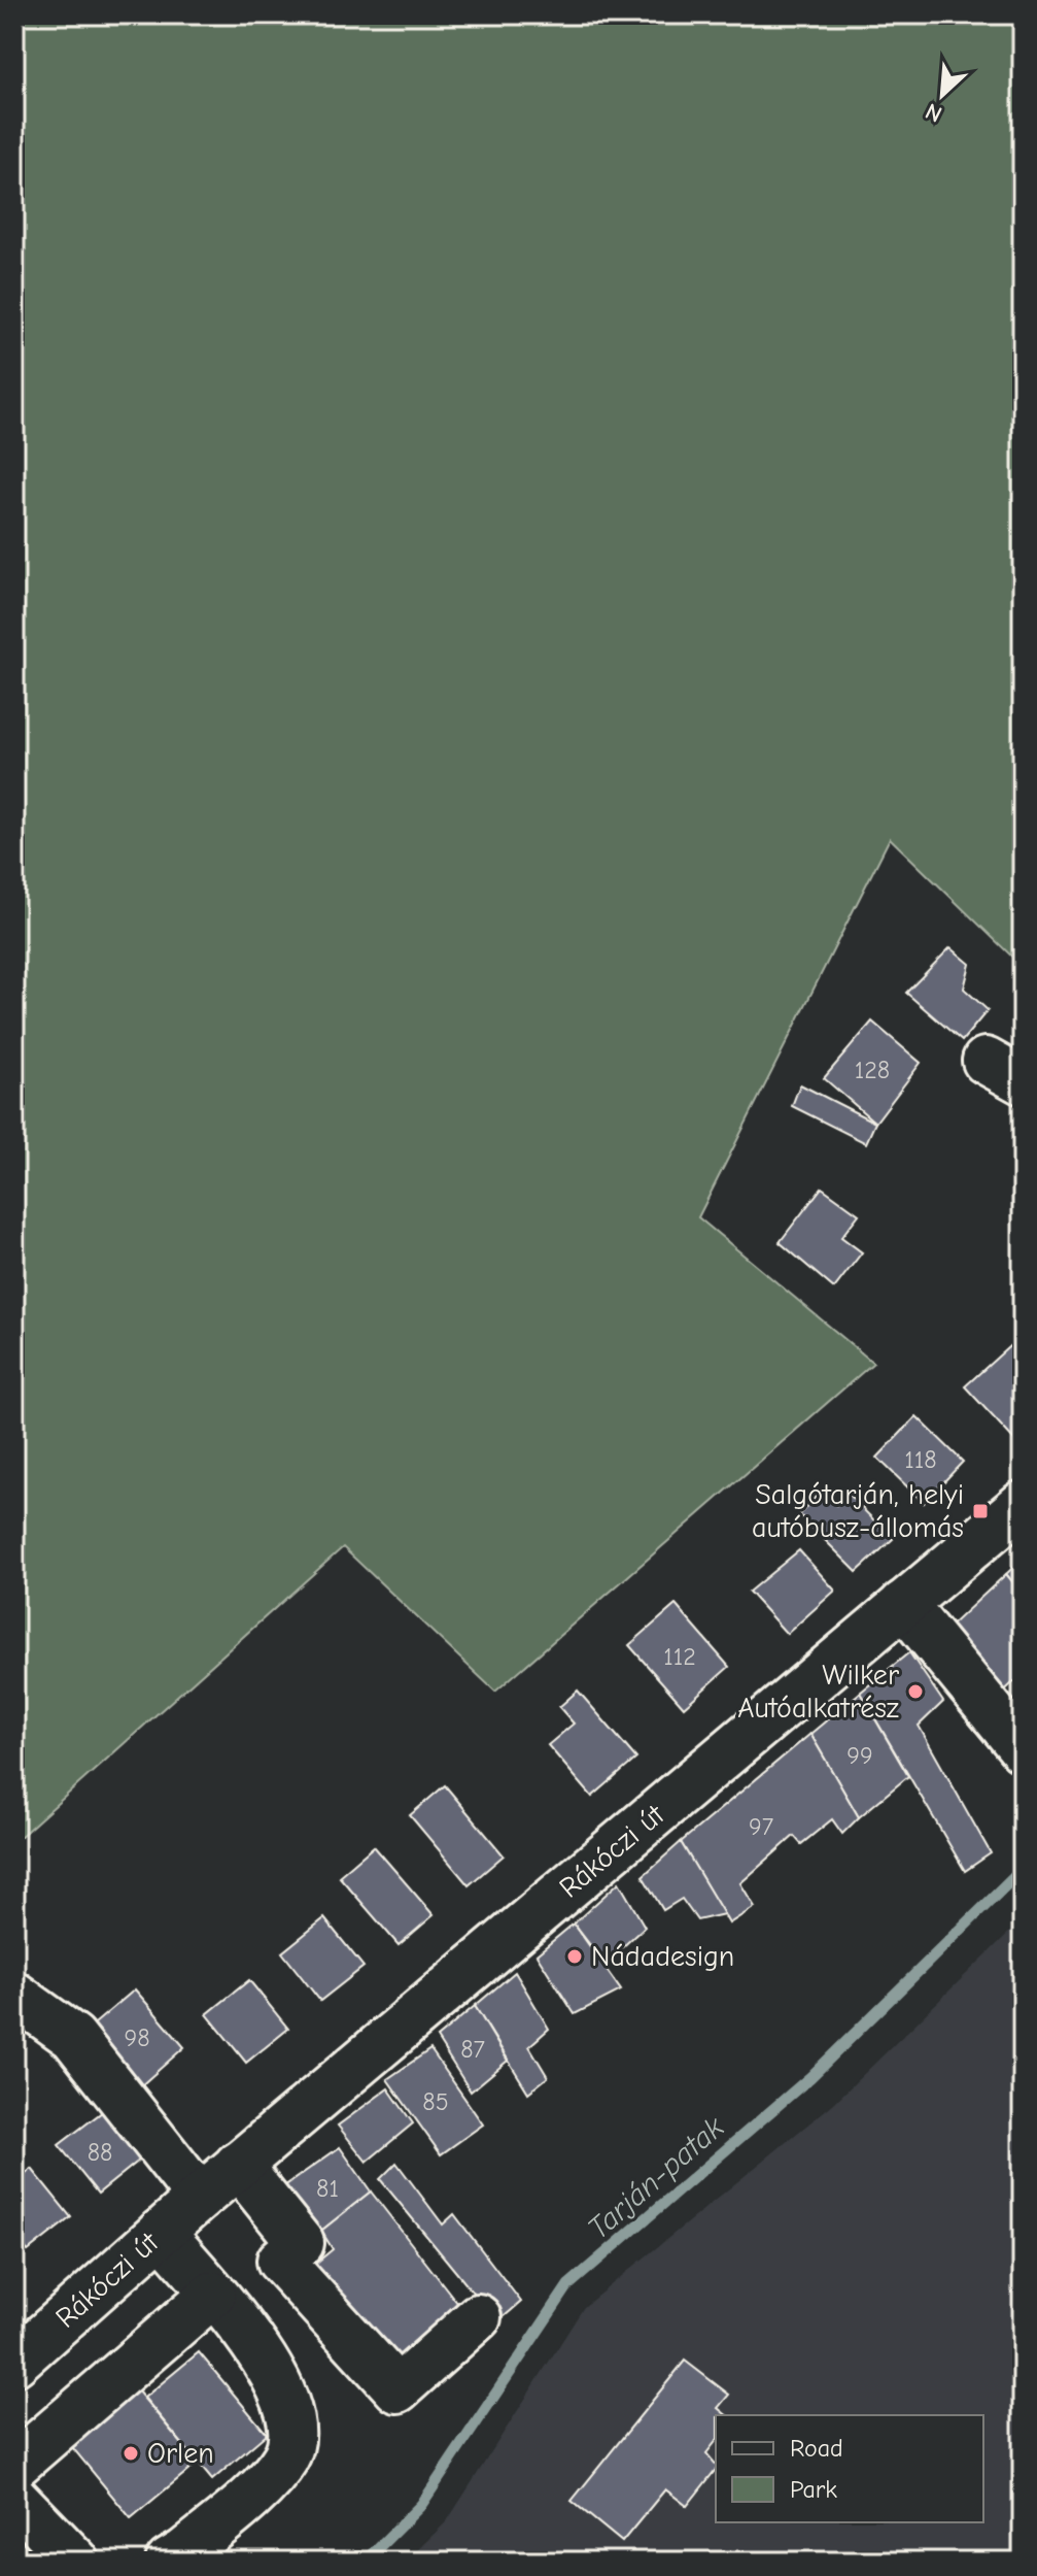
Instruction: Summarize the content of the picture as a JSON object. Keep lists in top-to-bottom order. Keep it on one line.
{"streets":{"main road":["Rákóczi út"]},"water":["Tarján-patak"],"places":{"transit":["Salgótarján, helyi autóbusz-állomás"],"other":["Wilker Autóalkatrész","Nádadesign","Orlen"]},"house_numbers":["128","118","112","99","97","98","87","85","88","81"],"legend":["Road","Park"],"north":"bottom left"}
